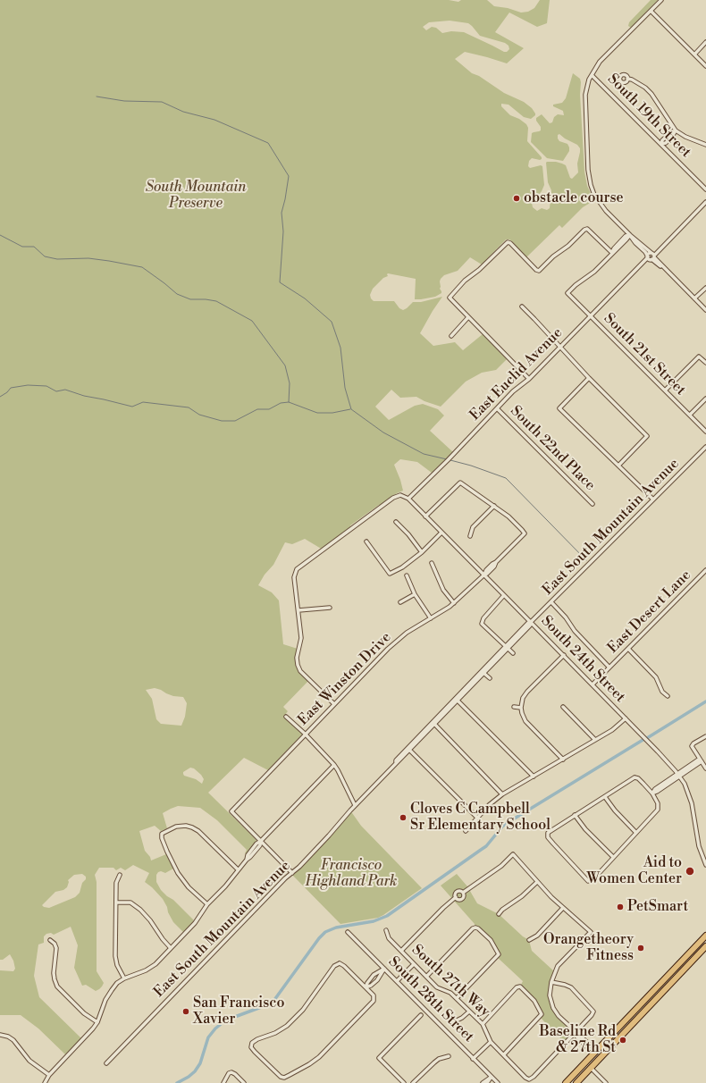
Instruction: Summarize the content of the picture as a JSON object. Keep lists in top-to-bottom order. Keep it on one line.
{"streets":{"street":["South 19th Street","South 21st Street","East Euclid Avenue","South 22nd Place","East South Mountain Avenue","East Desert Lane","South 24th Street","East Winston Drive","South 27th Way","South 28th Street"]},"crossings":[["South 21st Street","East Euclid Avenue"],["East Euclid Avenue","South 22nd Place"],["East Euclid Avenue","South 24th Street"],["East South Mountain Avenue","South 24th Street"],["East Desert Lane","South 24th Street"],["South 24th Street","East Winston Drive"]],"parks":["South Mountain Preserve","Francisco Highland Park"],"places":["obstacle course","Cloves C Campbell Sr Elementary School","Aid to Women Center","PetSmart","Orangetheory Fitness","San Francisco Xavier","Baseline Rd & 27th St"]}
